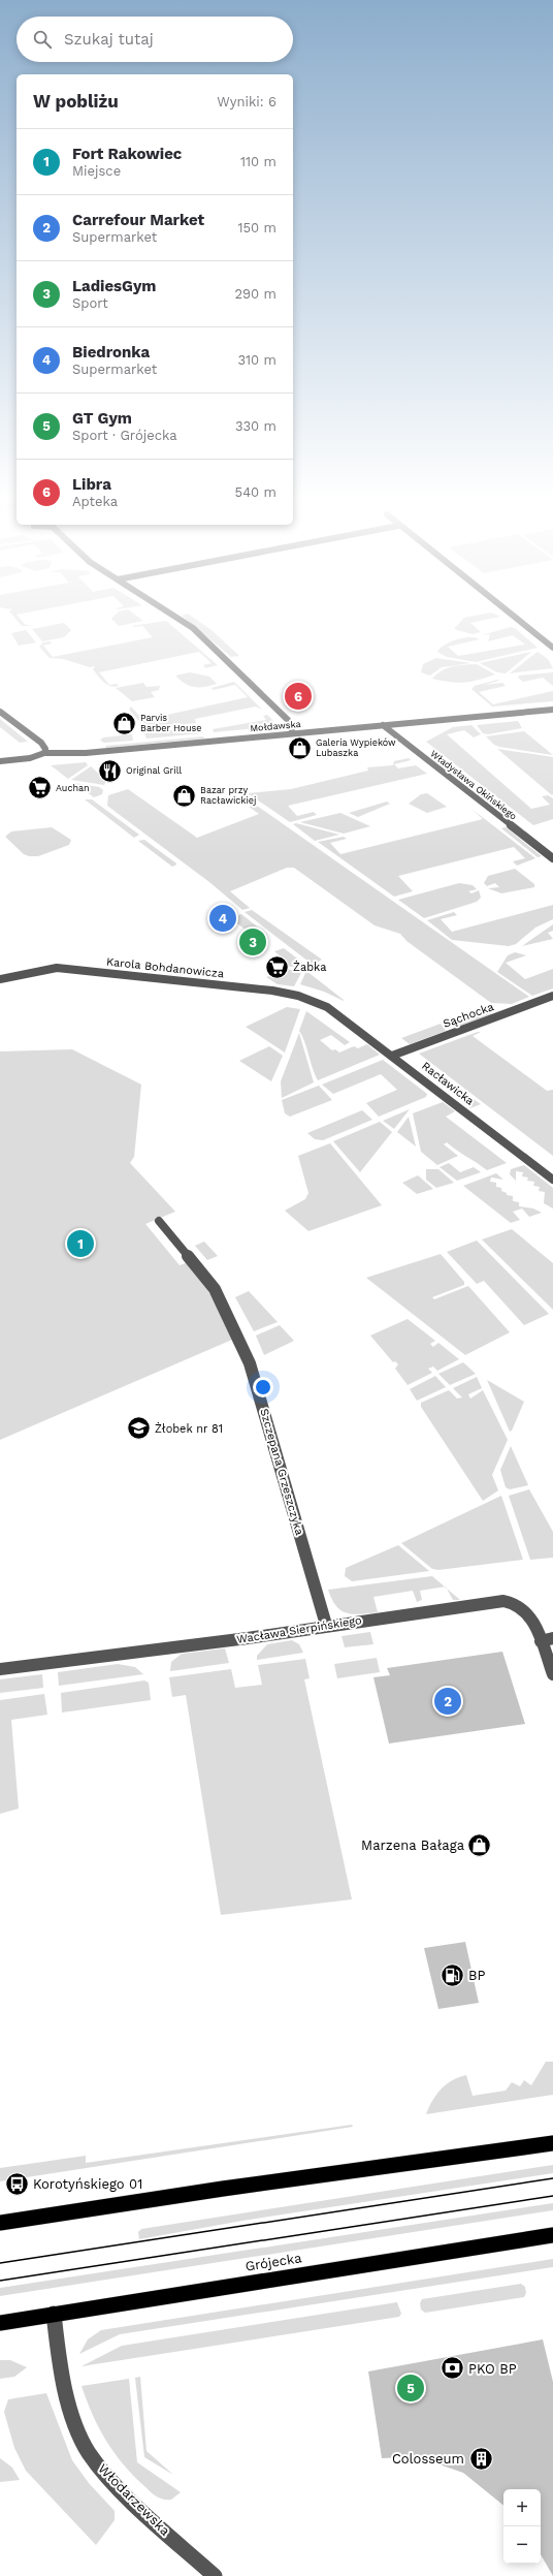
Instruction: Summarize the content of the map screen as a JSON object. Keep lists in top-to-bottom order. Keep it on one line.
{"streets":{"main road":["Grójecka"],"street":["Mołdawska","Władysława Okińskiego","Karola Bohdanowicza","Sąchocka","Racławicka","Szczepana Grzeszczyka","Wacława Sierpińskiego","Włodarzewska"]},"crossings":[["Mołdawska","Władysława Okińskiego"],["Karola Bohdanowicza","Racławicka"],["Sąchocka","Racławicka"],["Szczepana Grzeszczyka","Wacława Sierpińskiego"],["Grójecka","Włodarzewska"]],"places":{"shop":["Parvis Barber House","Galeria Wypieków Lubaszka","Bazar przy Racławickiej","Marzena Bałaga"],"restaurant":["Original Grill"],"supermarket":["Auchan","Żabka"],"school or university":["Żłobek nr 81"],"fuel station":["BP"],"bus stop":["Korotyńskiego 01"],"bank":["PKO BP"],"building":["Colosseum"]},"page":{"search":"Szukaj tutaj","heading":["W pobliżu","Wyniki: 6"],"list":[{"mark":"1","name":"Fort Rakowiec","note":"Miejsce","value":"110 m"},{"mark":"2","name":"Carrefour Market","note":"Supermarket","value":"150 m"},{"mark":"3","name":"LadiesGym","note":"Sport","value":"290 m"},{"mark":"4","name":"Biedronka","note":"Supermarket","value":"310 m"},{"mark":"5","name":"GT Gym","note":"Sport · Grójecka","value":"330 m"},{"mark":"6","name":"Libra","note":"Apteka","value":"540 m"}],"pins":["6","4","3","1","2","5"],"map_buttons":["+","−"]}}
